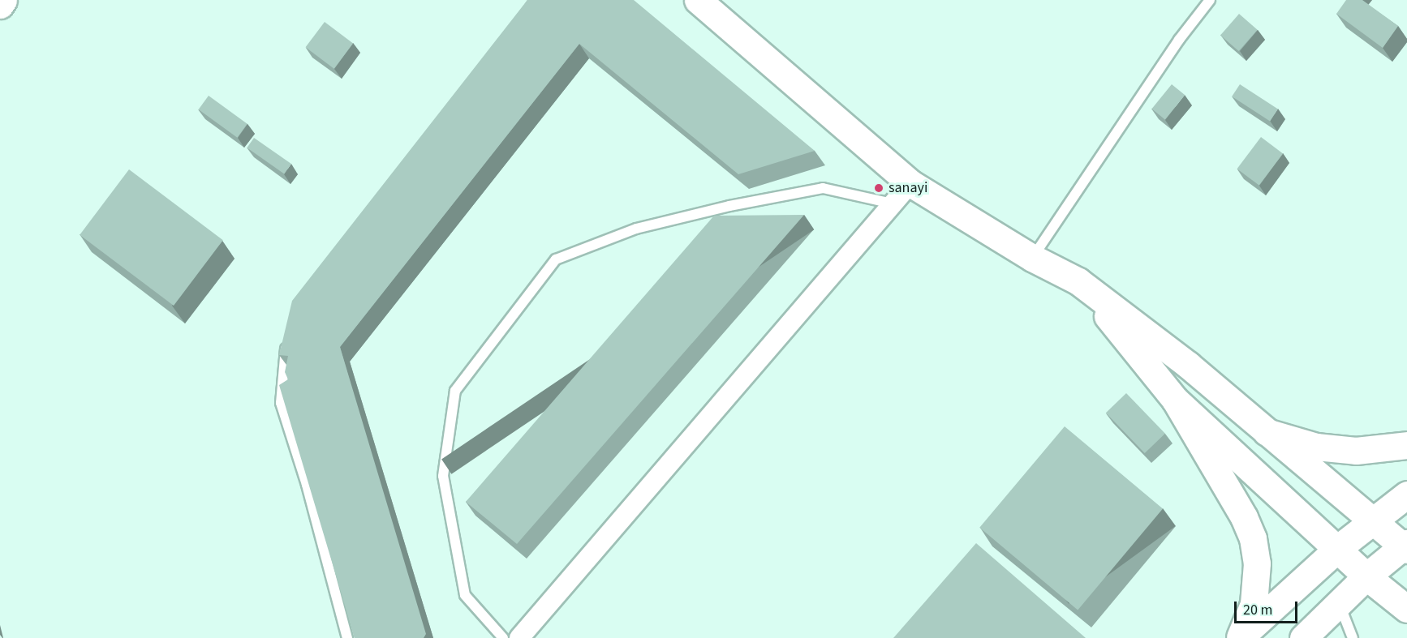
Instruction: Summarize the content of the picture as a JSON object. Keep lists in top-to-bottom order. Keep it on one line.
{"places":["sanayi"],"scale_bar":"20 m"}
